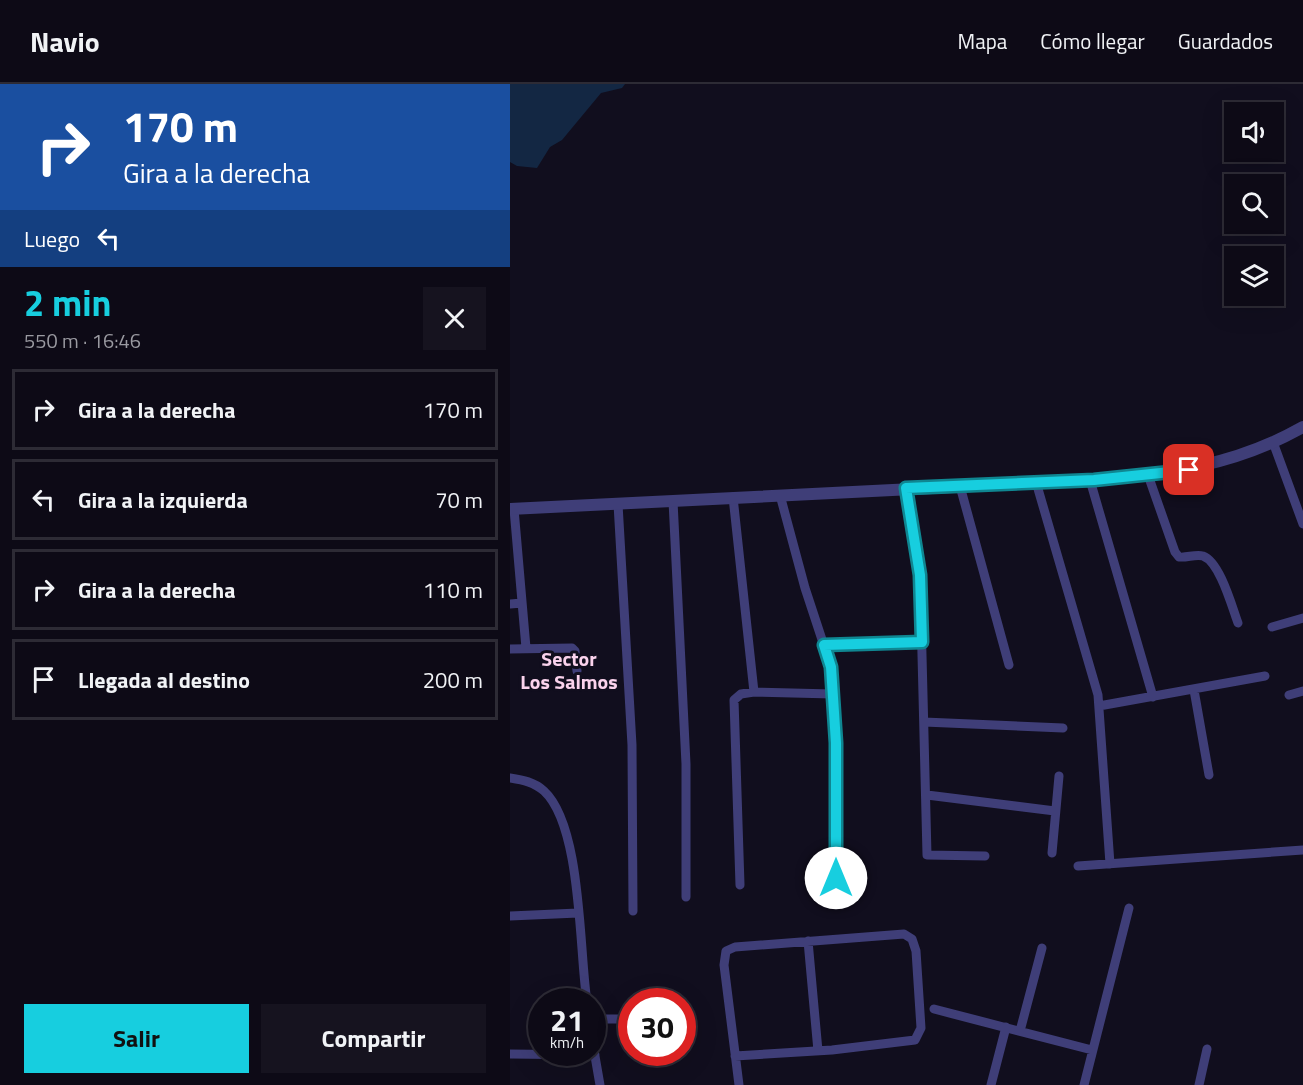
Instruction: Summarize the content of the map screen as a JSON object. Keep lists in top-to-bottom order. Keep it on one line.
{"districts":["Sector Los Salmos"],"page":{"header":"Navio","nav":["Mapa","Cómo llegar","Guardados"],"turn":["170 m","Gira a la derecha"],"then":"Luego","heading":["2 min","550 m · 16:46"],"list":[{"name":"Gira a la derecha","value":"170 m"},{"name":"Gira a la izquierda","value":"70 m"},{"name":"Gira a la derecha","value":"110 m"},{"name":"Llegada al destino","value":"200 m"}],"speed":"21 km/h","limit":"30","buttons":["Salir","Compartir"]}}
